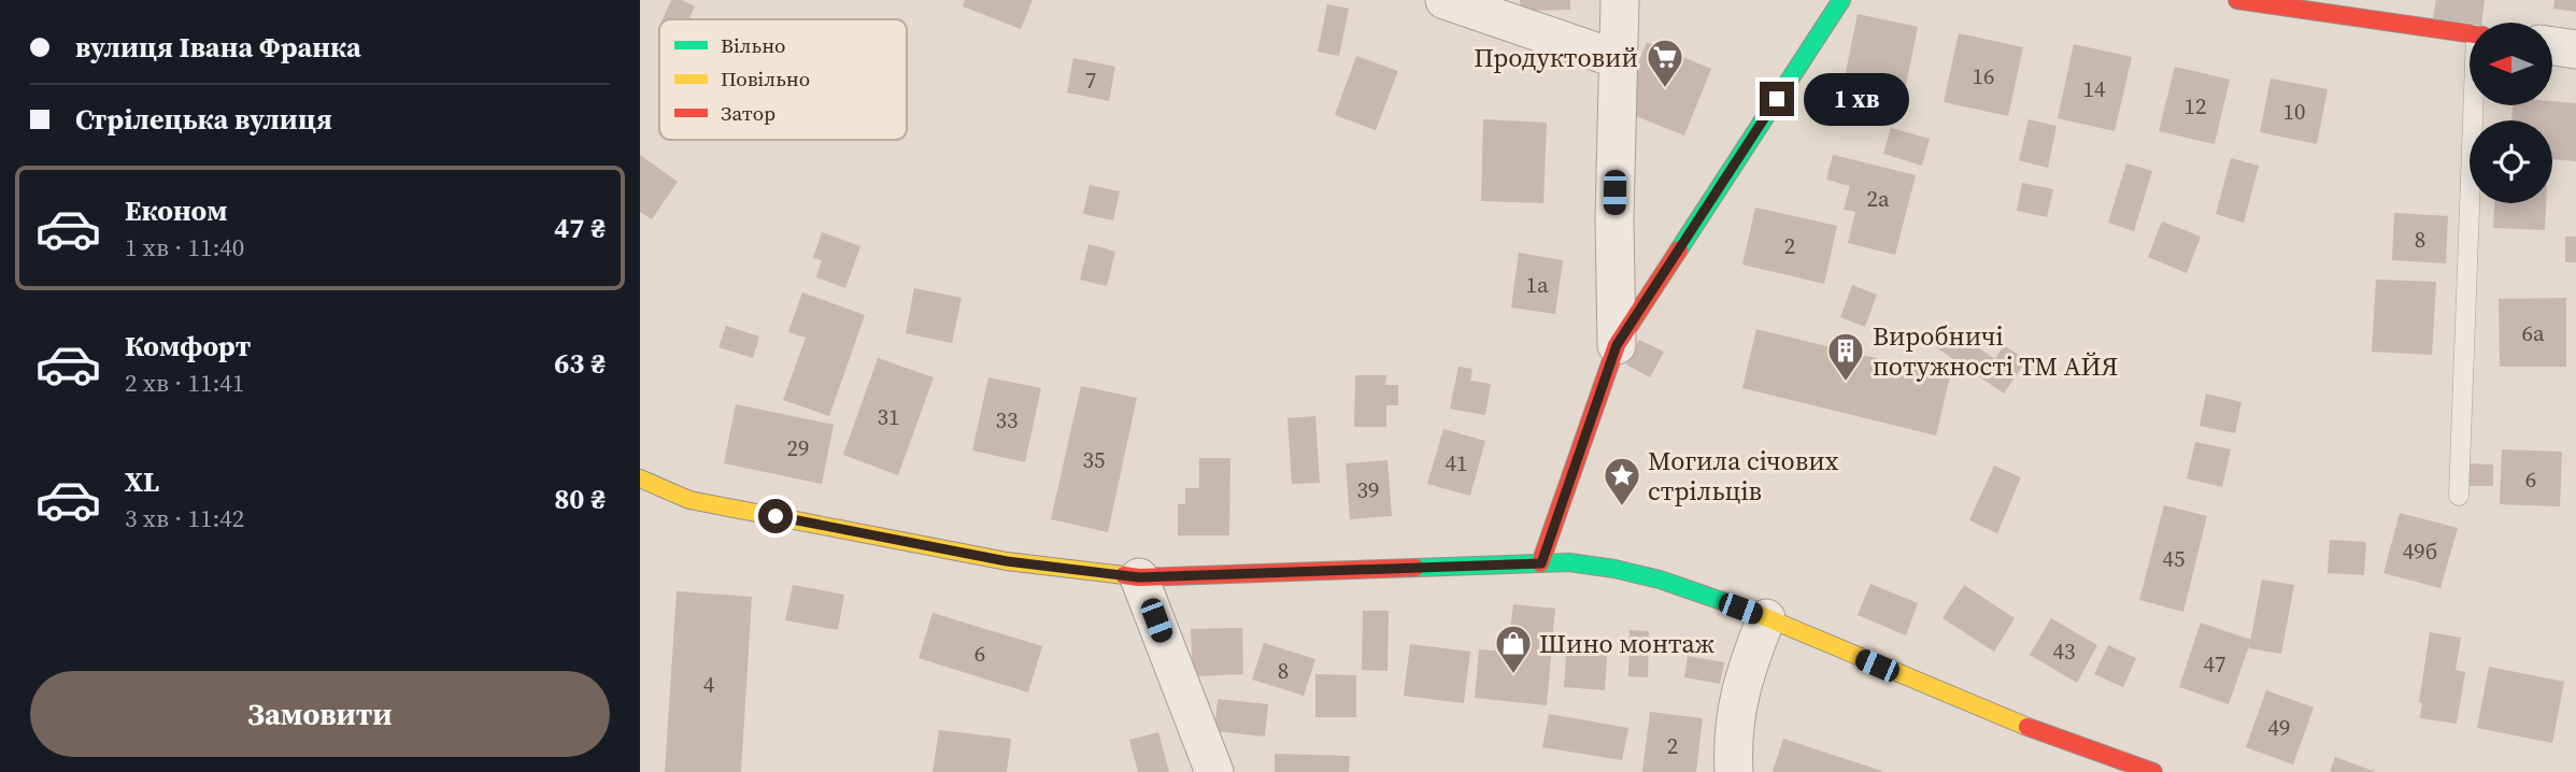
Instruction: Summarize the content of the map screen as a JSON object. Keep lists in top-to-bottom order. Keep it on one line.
{"places":{"supermarket":["Продуктовий"],"building":["Виробничі потужності ТМ АЙЯ"],"place":["Могила січових стрільців"],"shop":["Шино монтаж"]},"house_numbers":["16","7","14","12","10","2а","8","2","1а","6а","31","33","29","35","41","6","39","49б","45","43","6","47","8","4","49","2"],"legend":["Вільно","Повільно","Затор"],"north":"left","page":{"banner":["вулиця Івана Франка","Стрілецька вулиця"],"bubble":"1 хв","list":[{"name":"Економ","note":"1 хв · 11:40","value":"47 ₴"},{"name":"Комфорт","note":"2 хв · 11:41","value":"63 ₴"},{"name":"XL","note":"3 хв · 11:42","value":"80 ₴"}],"buttons":"Замовити"}}
